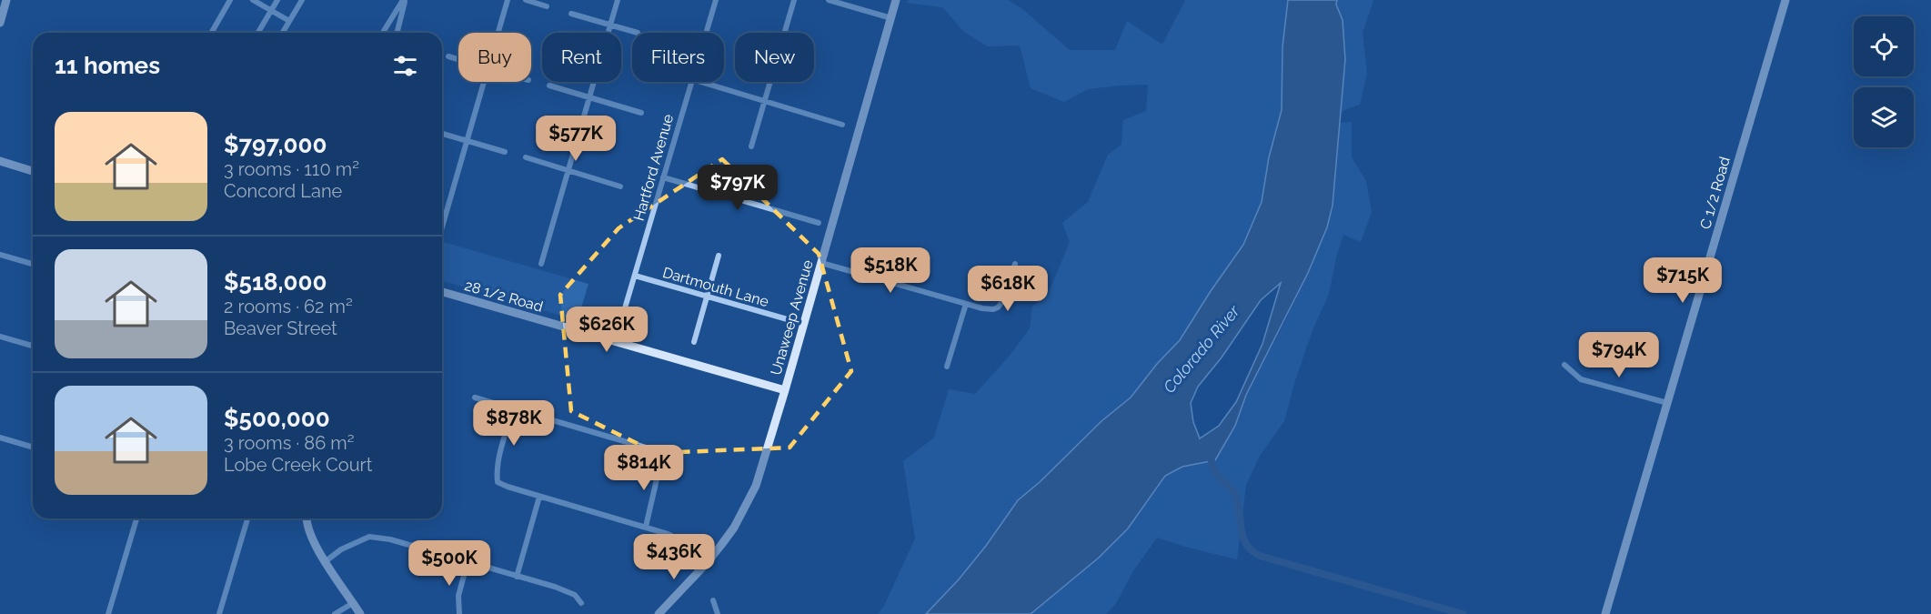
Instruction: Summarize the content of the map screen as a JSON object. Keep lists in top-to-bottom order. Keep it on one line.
{"streets":{"street":["Hartford Avenue","C 1/2 Road","Dartmouth Lane","28 1/2 Road","Unaweep Avenue"]},"crossings":[["Hartford Avenue","Dartmouth Lane"],["Hartford Avenue","28 1/2 Road"],["28 1/2 Road","Unaweep Avenue"]],"water":["Colorado River"],"page":{"chip":["Buy","Rent","Filters","New"],"heading":"11 homes","list":[{"name":"$797,000","note":"3 rooms · 110 m² · Concord Lane"},{"name":"$518,000","note":"2 rooms · 62 m² · Beaver Street"},{"name":"$500,000","note":"3 rooms · 86 m² · Lobe Creek Court"}],"price":["$577K","$797K","$518K","$715K","$618K","$626K","$794K","$878K","$814K","$436K","$500K"]}}
